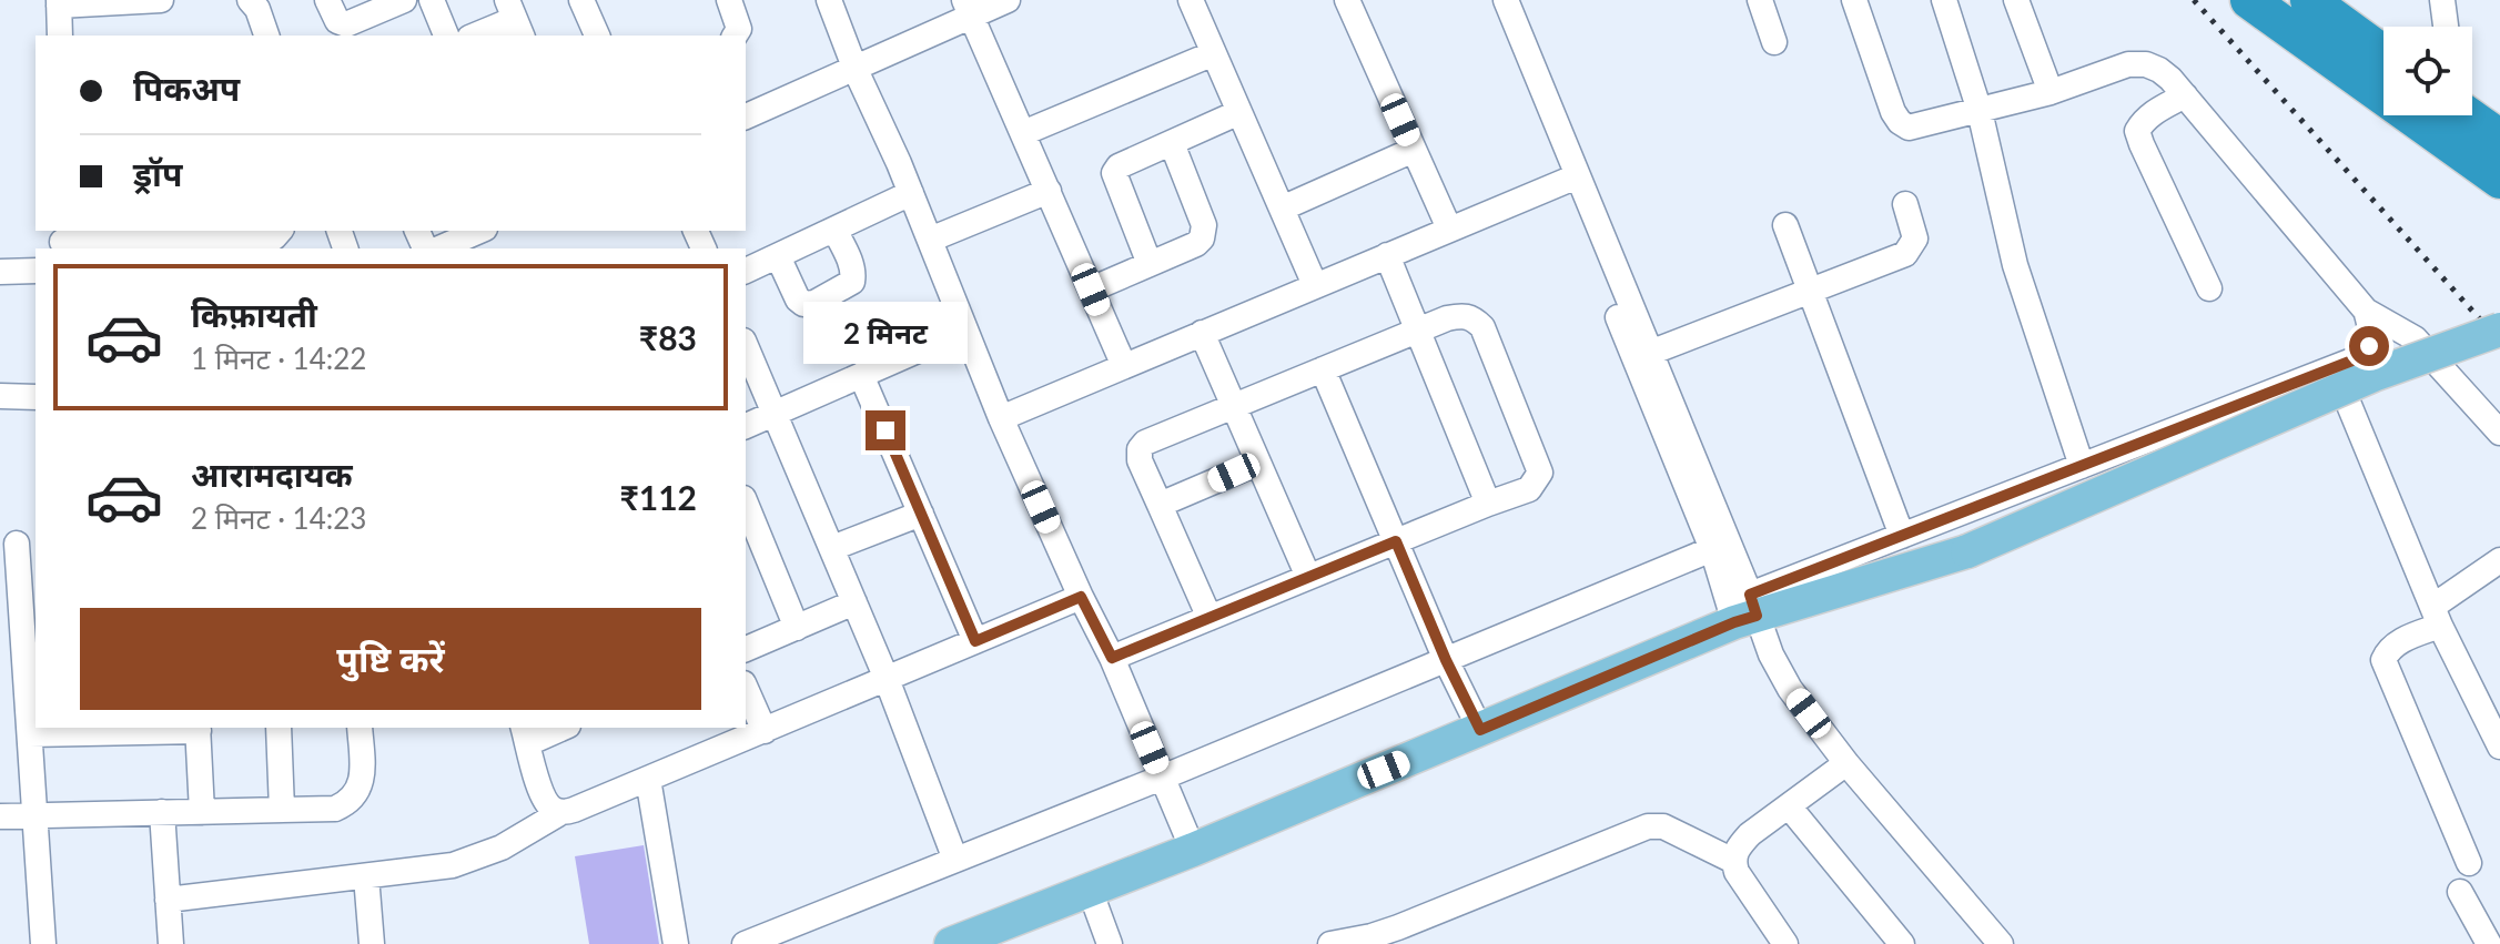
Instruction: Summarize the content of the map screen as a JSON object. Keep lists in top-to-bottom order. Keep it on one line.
{"page":{"banner":["पिकअप","ड्रॉप"],"list":[{"name":"किफ़ायती","note":"1 मिनट · 14:22","value":"₹83"},{"name":"आरामदायक","note":"2 मिनट · 14:23","value":"₹112"}],"bubble":"2 मिनट","buttons":"पुष्टि करें"}}
